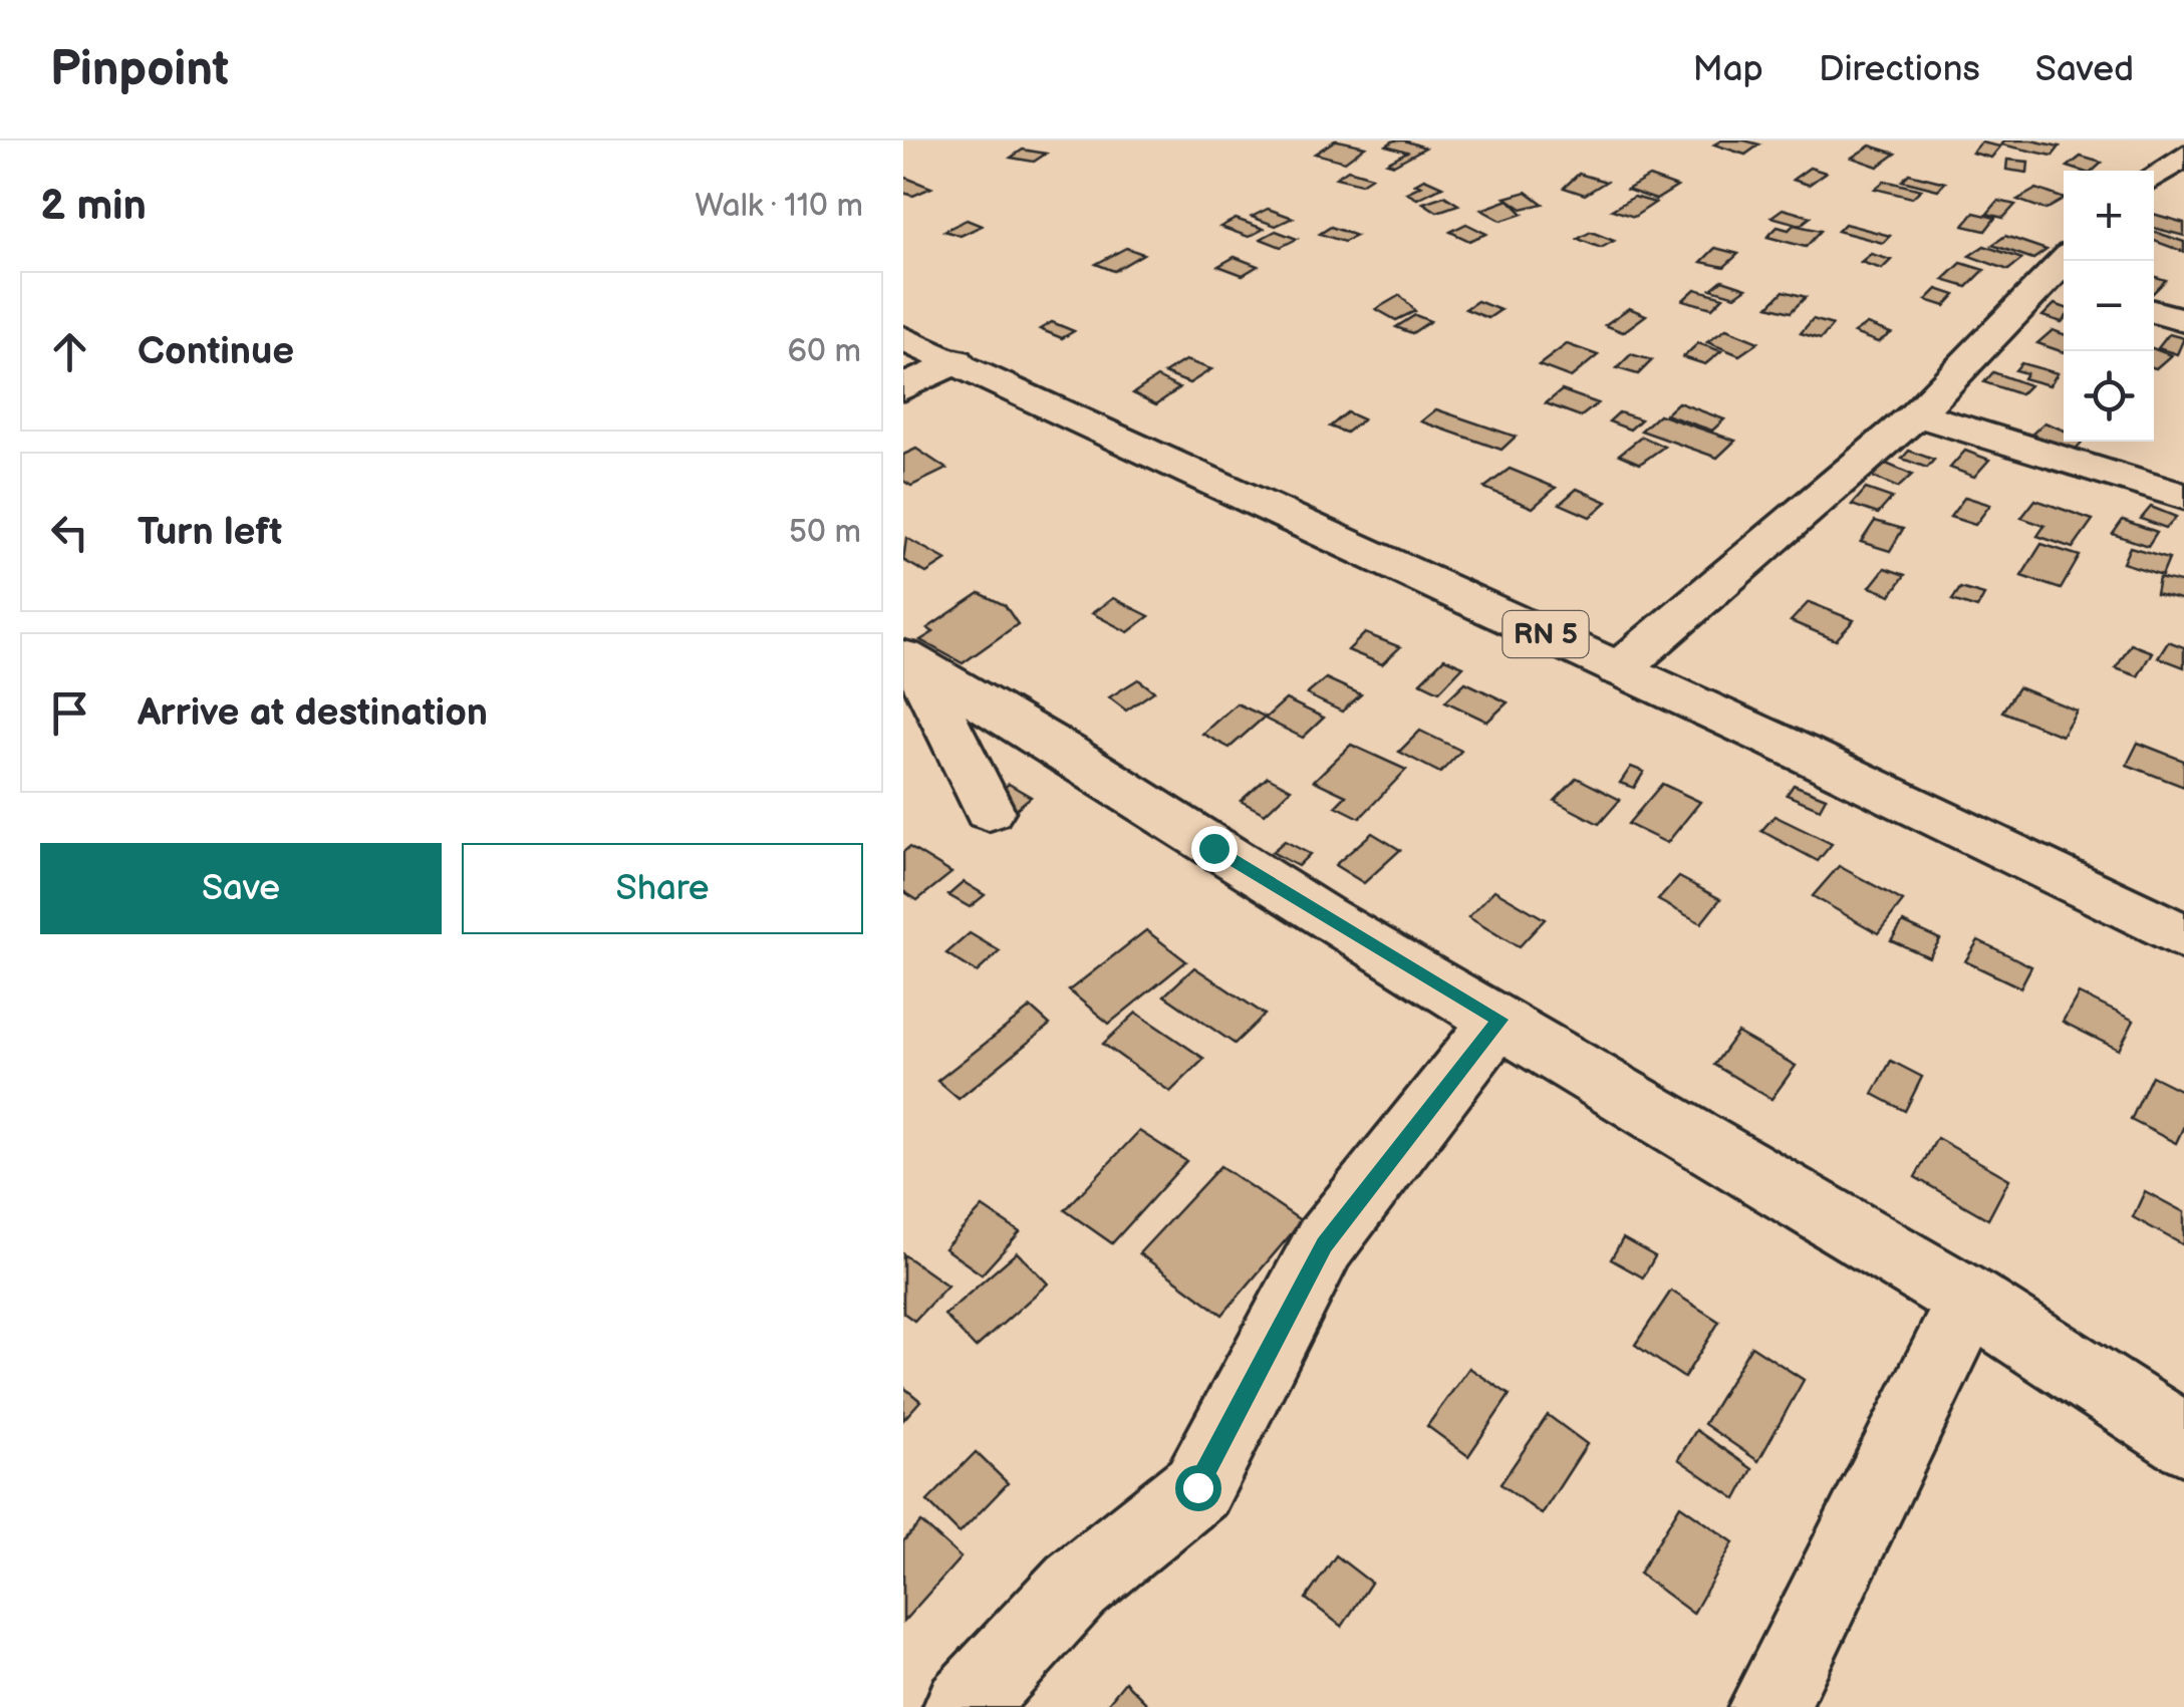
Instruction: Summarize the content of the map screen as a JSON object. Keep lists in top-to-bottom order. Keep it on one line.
{"streets":{"street":["RN 5"]},"page":{"header":"Pinpoint","nav":["Map","Directions","Saved"],"heading":["2 min","Walk · 110 m"],"map_buttons":["+","−"],"list":[["Continue","60 m"],["Turn left","50 m"],"Arrive at destination"],"buttons":["Save","Share"]}}
